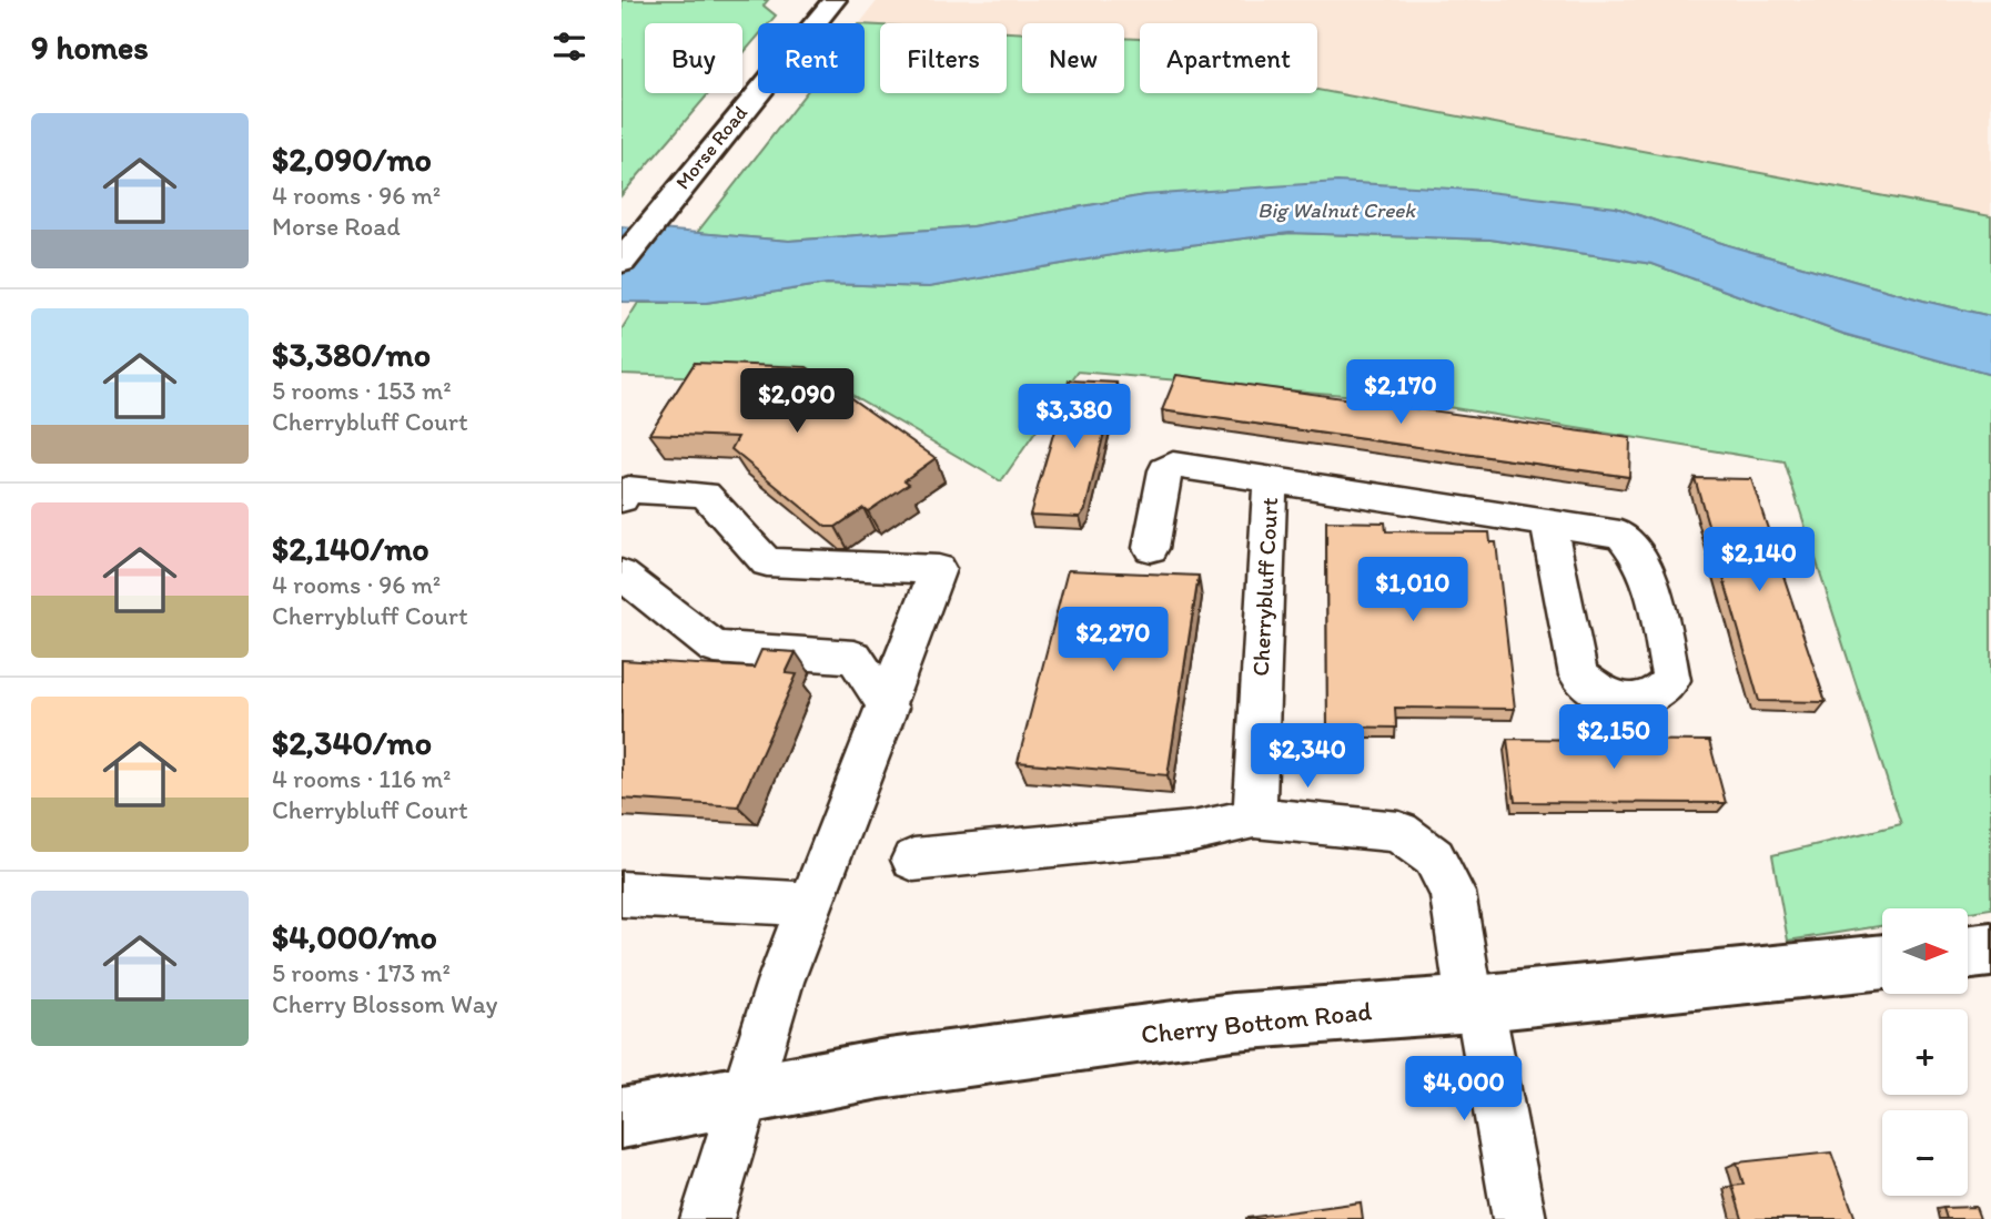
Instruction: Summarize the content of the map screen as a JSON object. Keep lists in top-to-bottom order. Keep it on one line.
{"streets":{"main road":["Morse Road","Cherry Bottom Road"],"street":["Cherrybluff Court"]},"water":["Big Walnut Creek"],"north":"right","page":{"heading":"9 homes","chip":["Buy","Rent","Filters","New","Apartment"],"list":[{"name":"$2,090/mo","note":"4 rooms · 96 m² · Morse Road"},{"name":"$3,380/mo","note":"5 rooms · 153 m² · Cherrybluff Court"},{"name":"$2,140/mo","note":"4 rooms · 96 m² · Cherrybluff Court"},{"name":"$2,340/mo","note":"4 rooms · 116 m² · Cherrybluff Court"},{"name":"$4,000/mo","note":"5 rooms · 173 m² · Cherry Blossom Way"}],"price":["$2,170","$2,090","$3,380","$2,140","$1,010","$2,270","$2,150","$2,340","$4,000"],"map_buttons":["+","−"]}}
